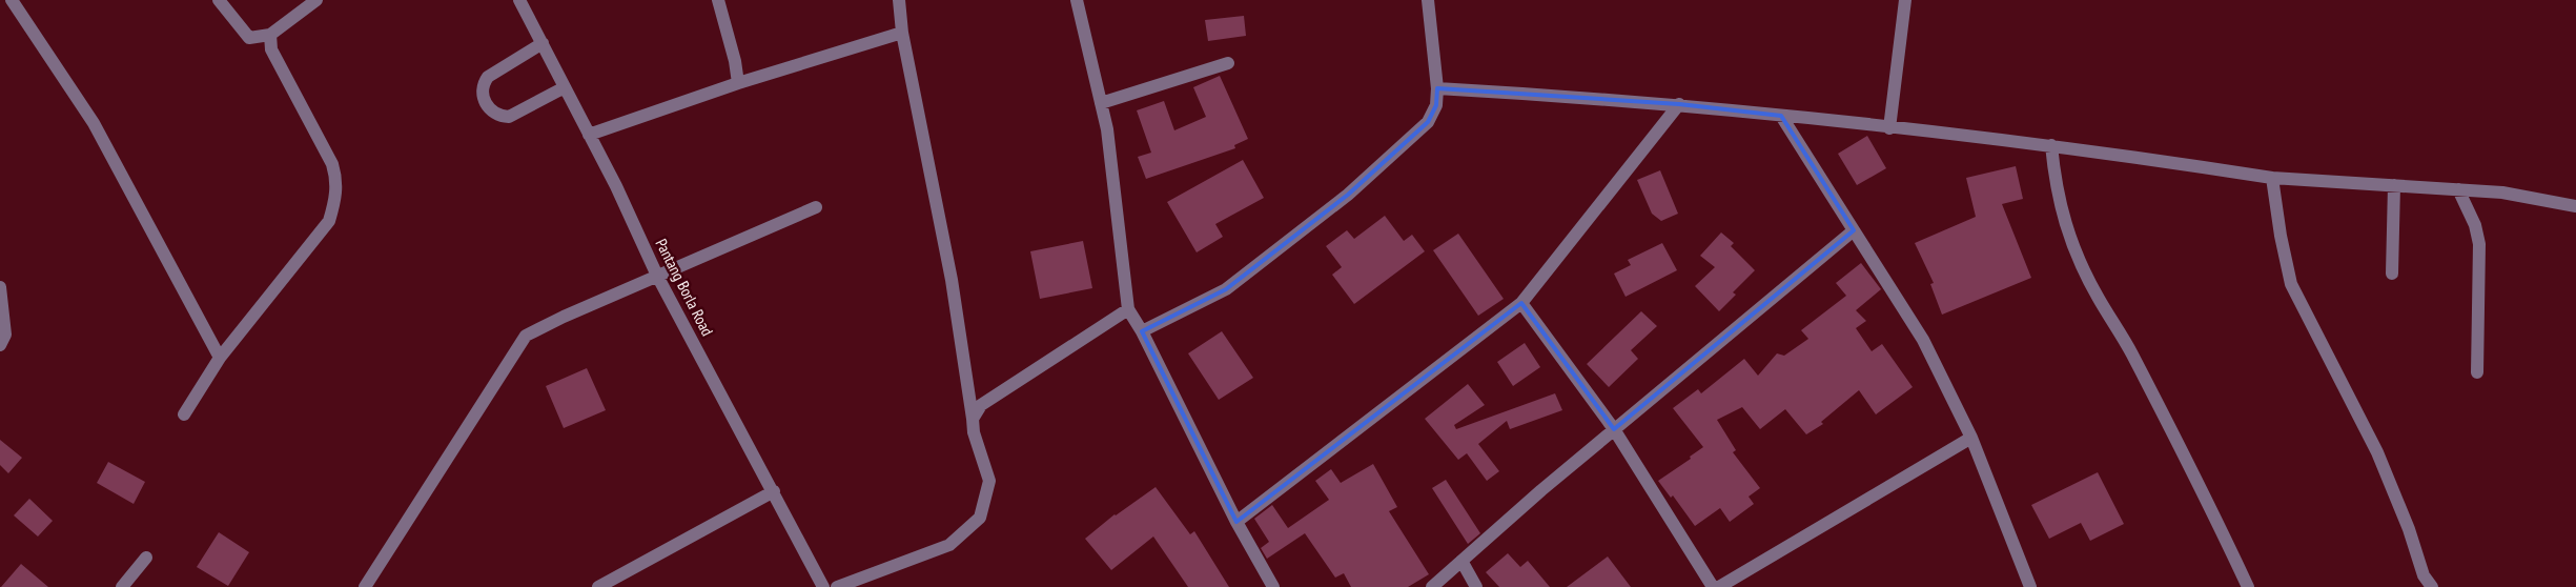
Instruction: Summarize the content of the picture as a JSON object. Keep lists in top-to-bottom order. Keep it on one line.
{"streets":{"street":["Pantang Borla Road"]}}
